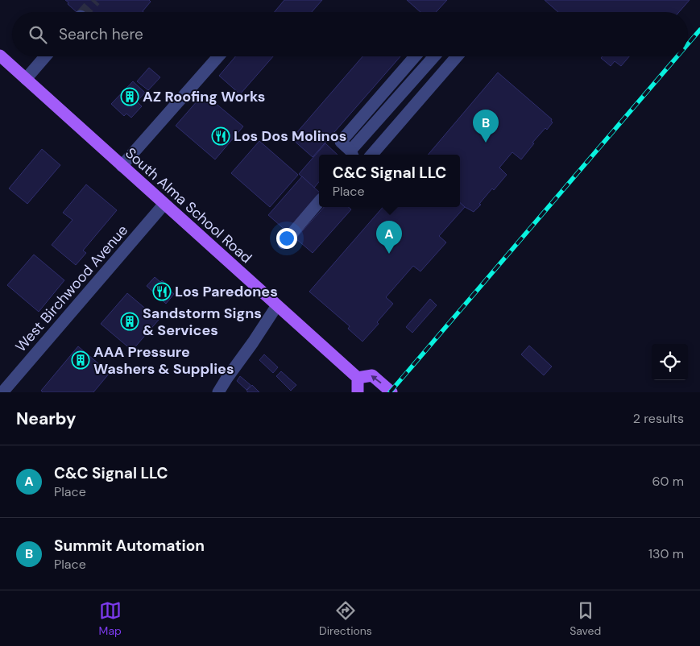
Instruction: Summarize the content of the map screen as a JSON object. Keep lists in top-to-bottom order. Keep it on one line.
{"streets":{"main road":["South Alma School Road"],"street":["West Birchwood Avenue"]},"crossings":[["South Alma School Road","West Birchwood Avenue"]],"places":{"building":["AZ Roofing Works","Sandstorm Signs & Services","AAA Pressure Washers & Supplies"],"restaurant":["Los Dos Molinos","Los Paredones"]},"page":{"search":"Search here","pins":["B","A"],"popup":["C&C Signal LLC","Place"],"heading":["Nearby","2 results"],"list":[{"mark":"A","name":"C&C Signal LLC","note":"Place","value":"60 m"},{"mark":"B","name":"Summit Automation","note":"Place","value":"130 m"}],"nav":["Map","Directions","Saved"]}}
